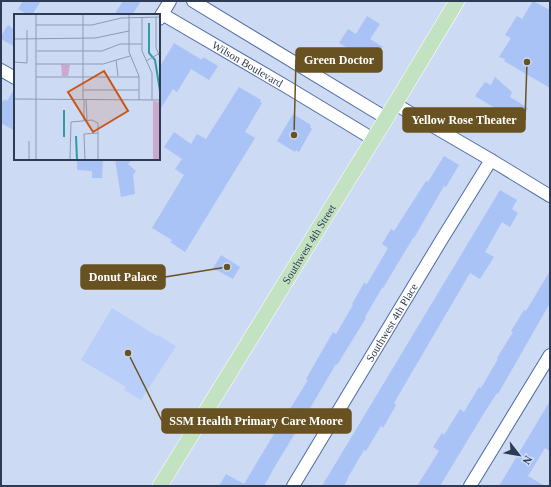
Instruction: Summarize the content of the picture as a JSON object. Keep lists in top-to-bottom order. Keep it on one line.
{"streets":{"main road":["Southwest 4th Street"],"street":["Wilson Boulevard","Southwest 4th Place"]},"crossings":[["Wilson Boulevard","Southwest 4th Street"]],"places":["Yellow Rose Theater","Green Doctor","Donut Palace","SSM Health Primary Care Moore"],"north":"bottom right"}
